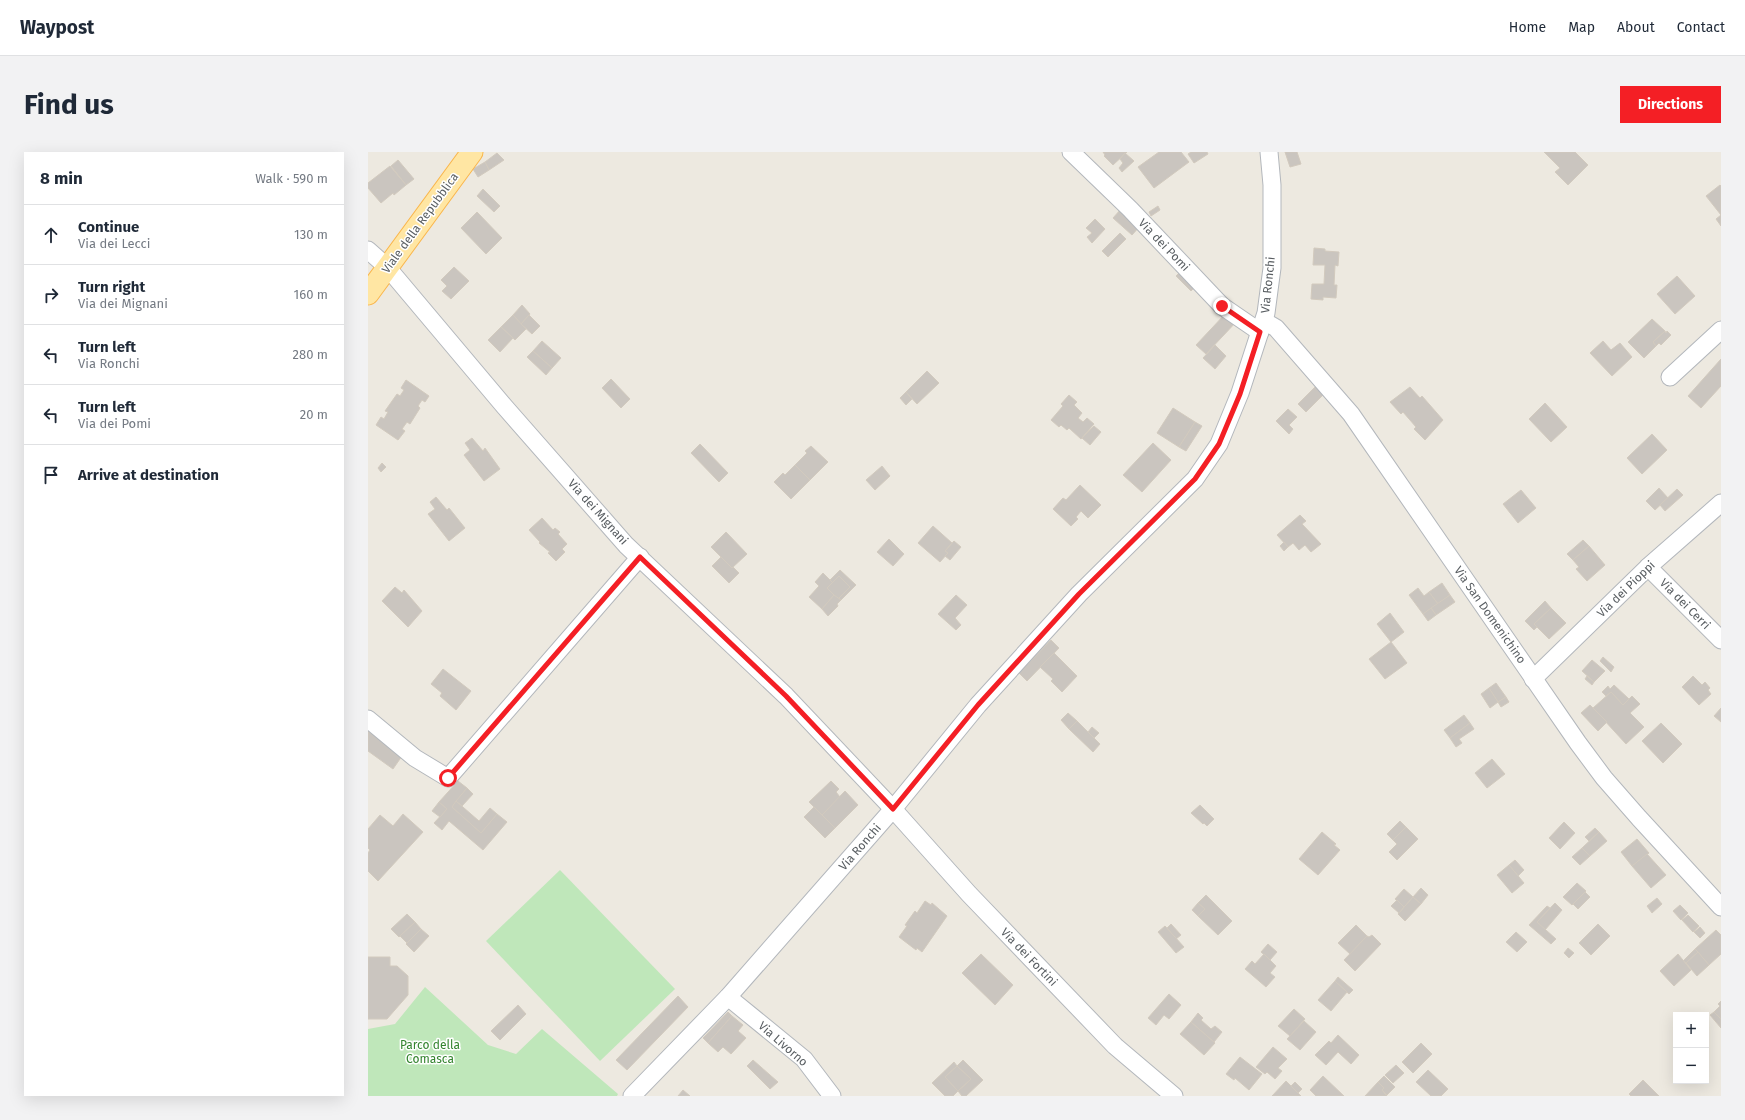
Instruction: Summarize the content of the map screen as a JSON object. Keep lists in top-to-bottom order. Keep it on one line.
{"streets":{"main road":["Viale della Repubblica"],"street":["Via dei Pomi","Via Ronchi","Via dei Mignani","Via dei Pioppi","Via dei Cerri","Via San Domenichino","Via dei Fortini","Via Livorno"]},"crossings":[["Viale della Repubblica","Via dei Mignani"],["Via dei Pomi","Via Ronchi"],["Via dei Pomi","Via San Domenichino"],["Via Ronchi","Via dei Mignani"],["Via Ronchi","Via San Domenichino"],["Via Ronchi","Via dei Fortini"],["Via Ronchi","Via Livorno"],["Via dei Mignani","Via dei Fortini"],["Via dei Pioppi","Via dei Cerri"],["Via dei Pioppi","Via San Domenichino"]],"parks":["Parco della Comasca"],"page":{"header":"Waypost","nav":["Home","Map","About","Contact"],"buttons":"Directions","title":"Find us","heading":["8 min","Walk · 590 m"],"list":[["Continue","Via dei Lecci","130 m"],["Turn right","Via dei Mignani","160 m"],["Turn left","Via Ronchi","280 m"],["Turn left","Via dei Pomi","20 m"],"Arrive at destination"],"map_buttons":["+","−"]}}
